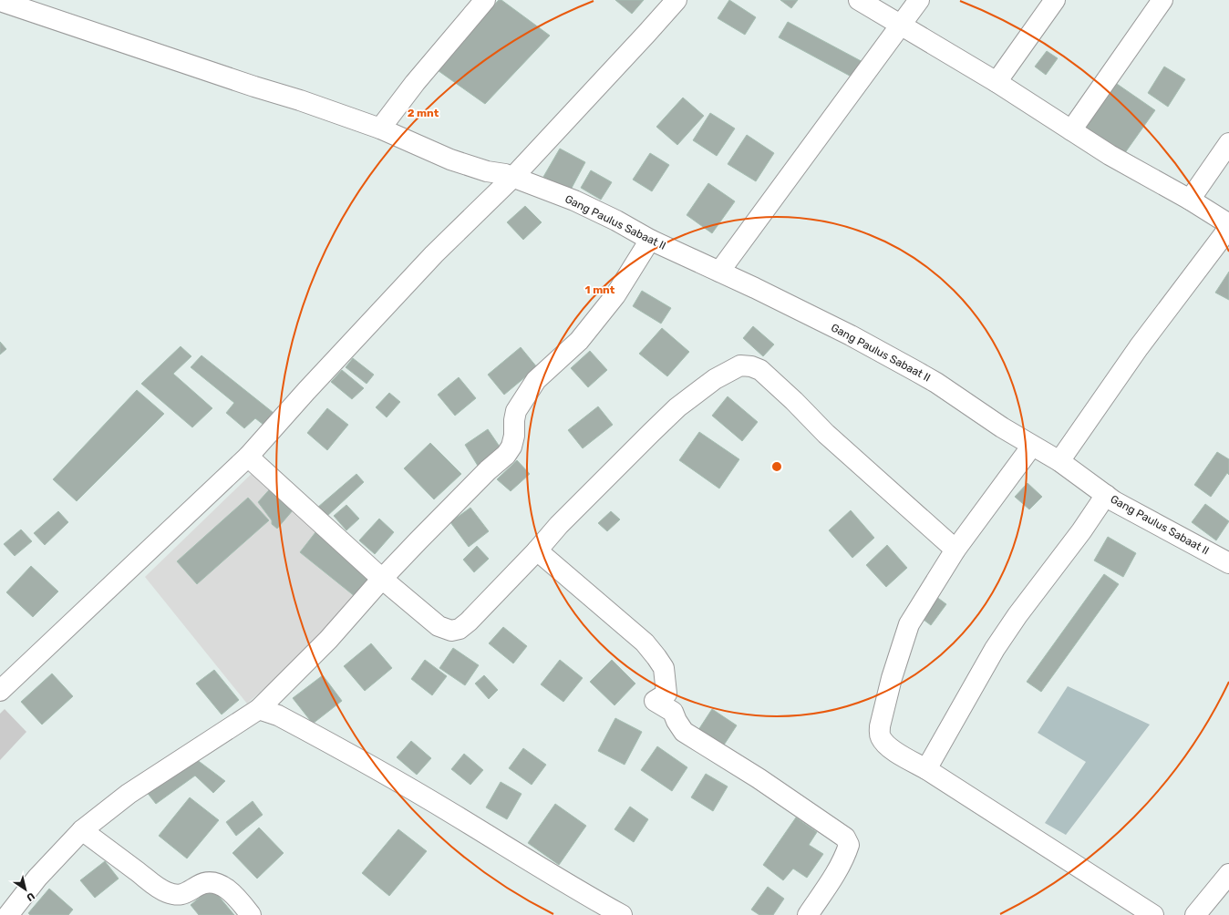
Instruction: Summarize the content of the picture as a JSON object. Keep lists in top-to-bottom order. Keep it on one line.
{"streets":{"street":["Gang Paulus Sabaat II"]},"north":"bottom right","rings":["2 mnt","1 mnt"]}
